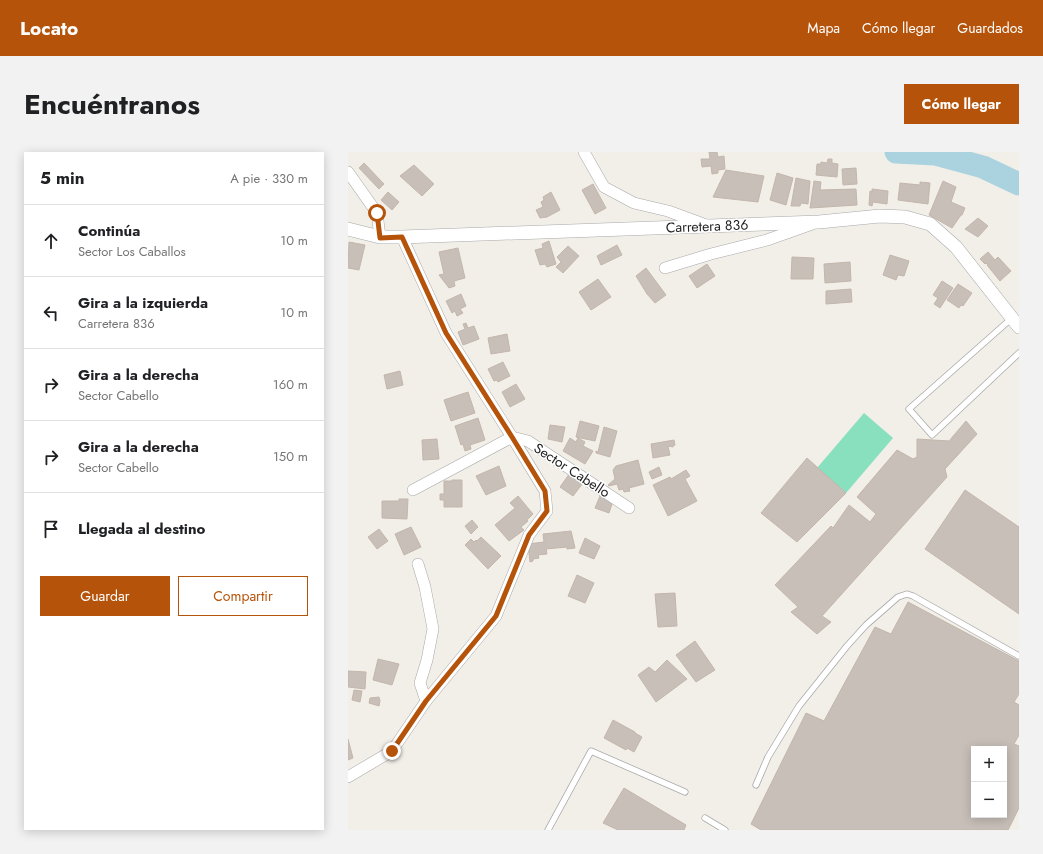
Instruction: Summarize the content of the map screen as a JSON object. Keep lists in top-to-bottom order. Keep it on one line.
{"streets":{"street":["Carretera 836","Sector Cabello"]},"crossings":[["Carretera 836","Sector Cabello"]],"page":{"header":"Locato","nav":["Mapa","Cómo llegar","Guardados"],"title":"Encuéntranos","buttons":["Cómo llegar",["Guardar","Compartir"]],"heading":["5 min","A pie · 330 m"],"list":[["Continúa","Sector Los Caballos","10 m"],["Gira a la izquierda","Carretera 836","10 m"],["Gira a la derecha","Sector Cabello","160 m"],["Gira a la derecha","Sector Cabello","150 m"],"Llegada al destino"],"map_buttons":["+","−"]}}
